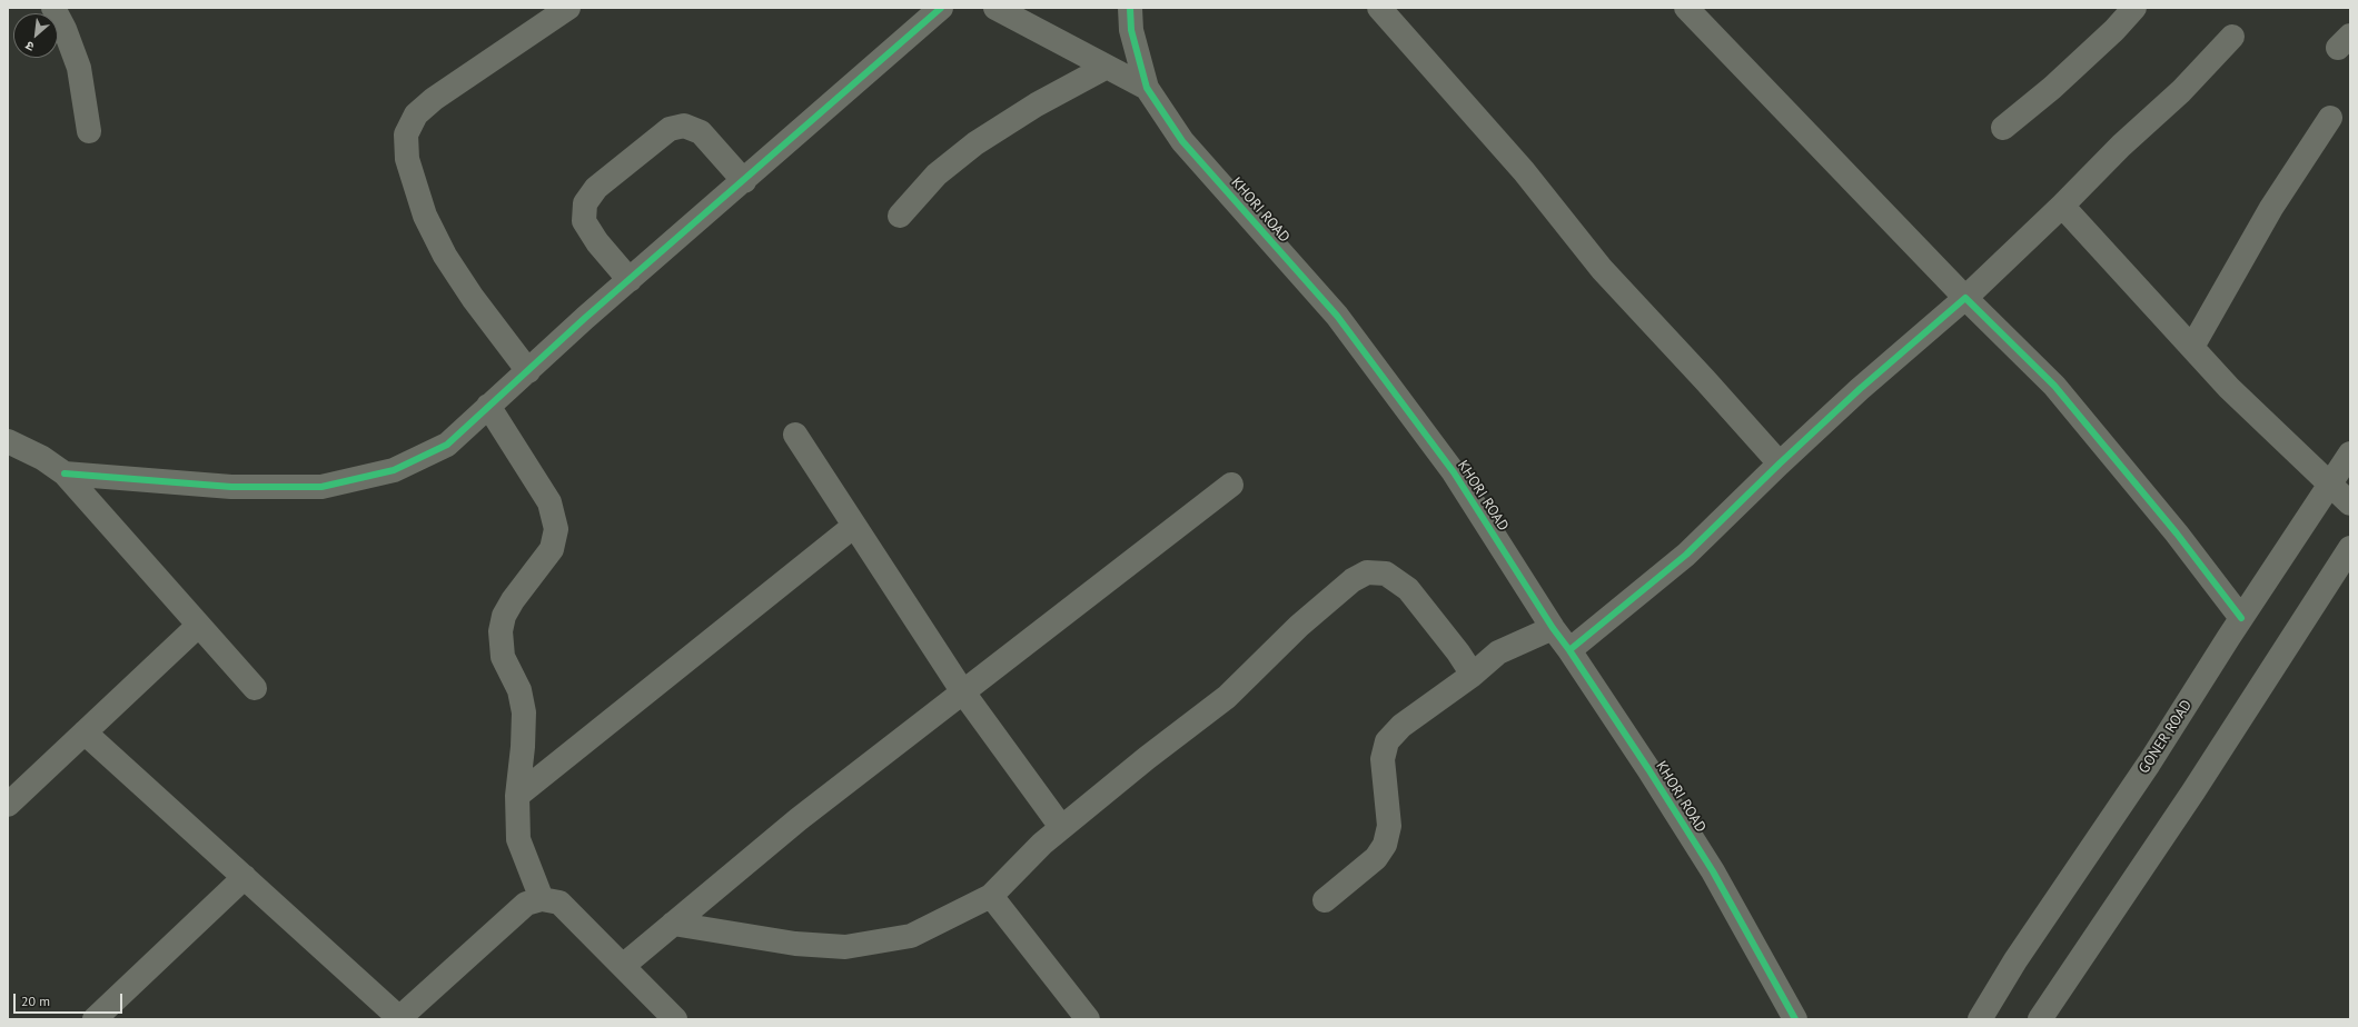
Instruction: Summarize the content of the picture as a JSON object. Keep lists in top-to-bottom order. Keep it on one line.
{"streets":{"street":["KHORI ROAD","GONER ROAD"]},"scale_bar":"20 m","north":"bottom left"}
